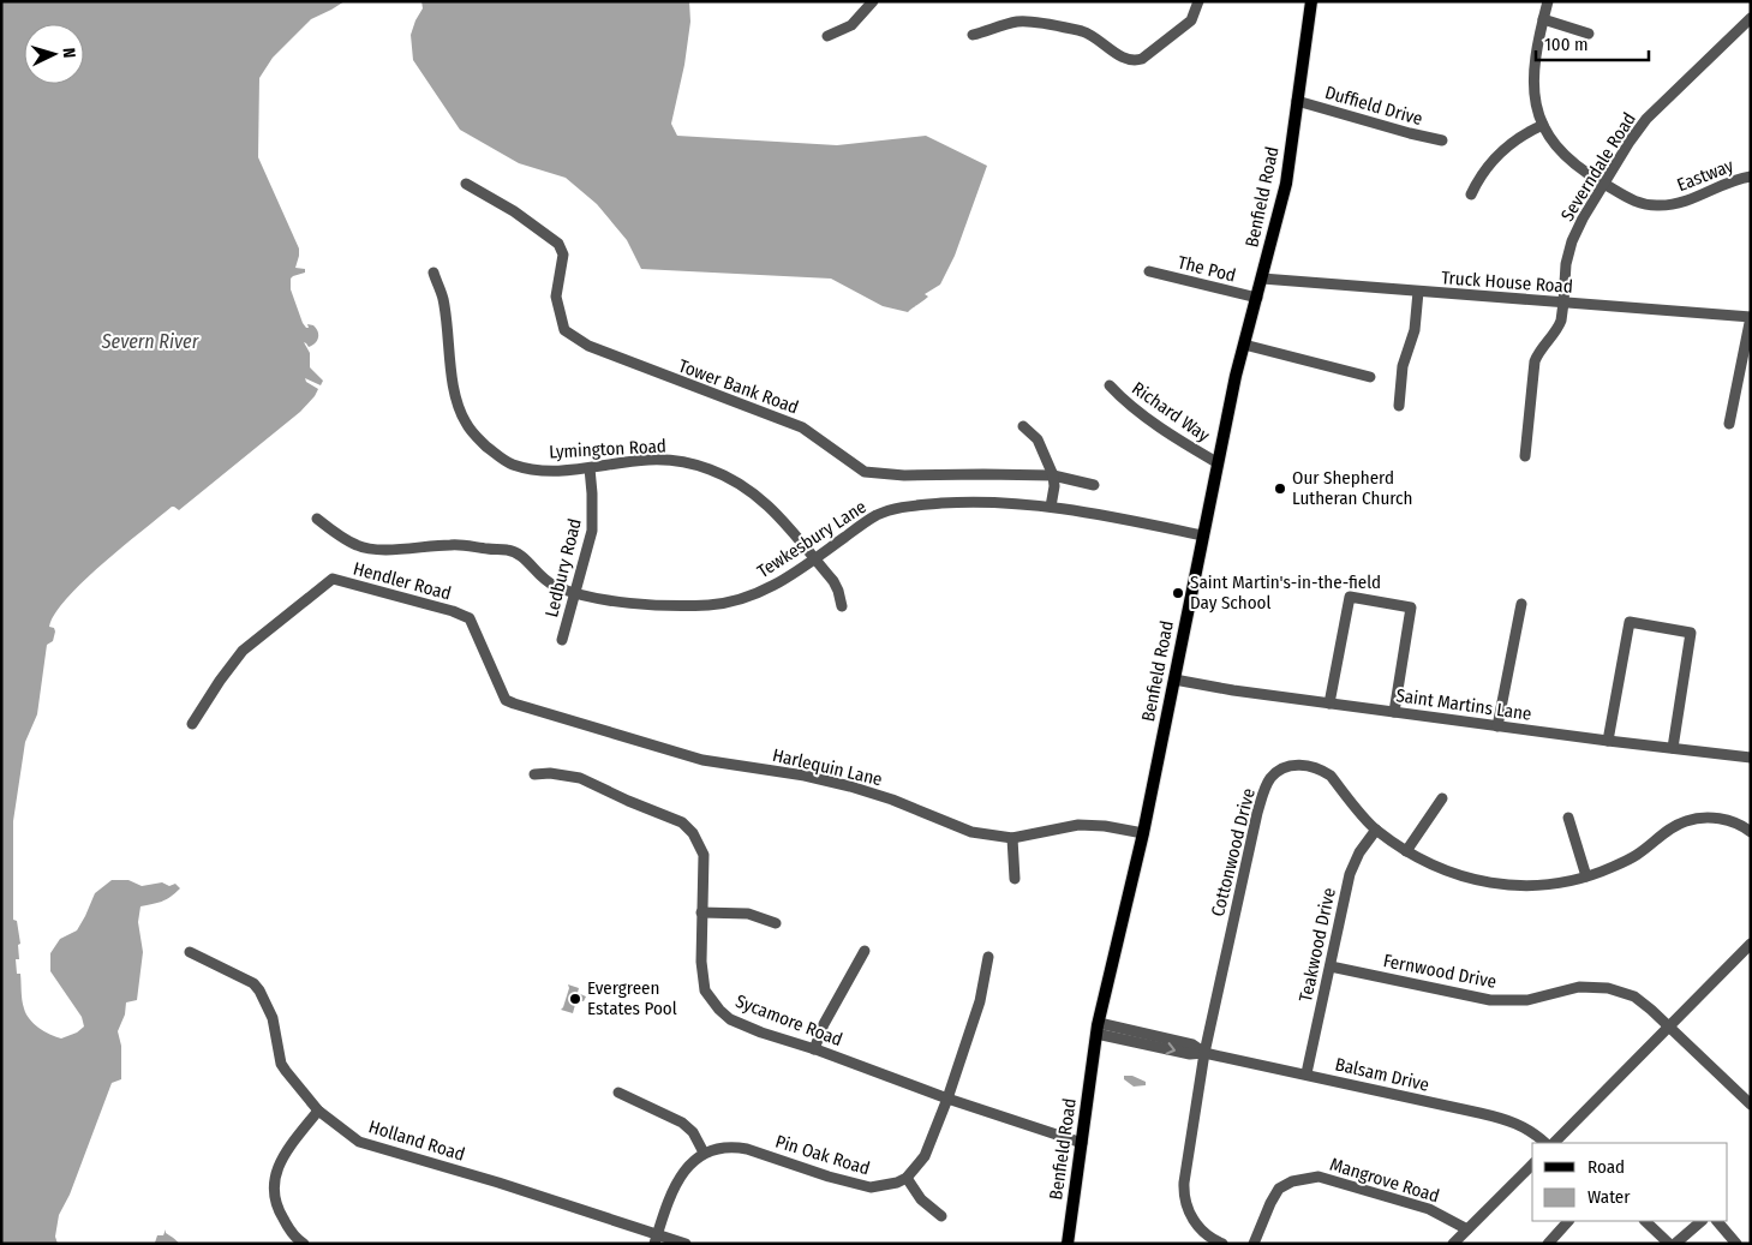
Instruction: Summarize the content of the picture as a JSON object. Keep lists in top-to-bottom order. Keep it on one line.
{"streets":{"main road":["Benfield Road"],"street":["Duffield Drive","Severndale Road","Eastway","The Pod","Truck House Road","Tower Bank Road","Richard Way","Lymington Road","Tewkesbury Lane","Ledbury Road","Hendler Road","Saint Martins Lane","Harlequin Lane","Cottonwood Drive","Teakwood Drive","Fernwood Drive","Sycamore Road","Balsam Drive","Holland Road","Pin Oak Road","Mangrove Road"]},"crossings":[["Duffield Drive","Benfield Road"],["Severndale Road","Eastway"],["Severndale Road","Truck House Road"],["Benfield Road","The Pod"],["Benfield Road","Truck House Road"],["Benfield Road","Richard Way"],["Benfield Road","Tewkesbury Lane"],["Benfield Road","Saint Martins Lane"],["Benfield Road","Harlequin Lane"],["Benfield Road","Sycamore Road"],["Benfield Road","Balsam Drive"],["Lymington Road","Tewkesbury Lane"],["Lymington Road","Ledbury Road"],["Tewkesbury Lane","Ledbury Road"],["Hendler Road","Harlequin Lane"],["Cottonwood Drive","Teakwood Drive"],["Cottonwood Drive","Balsam Drive"],["Teakwood Drive","Fernwood Drive"],["Teakwood Drive","Balsam Drive"]],"water":["Severn River"],"places":["Our Shepherd Lutheran Church","Saint Martin's-in-the-field Day School","Evergreen Estates Pool"],"legend":["Road","Water"],"scale_bar":"100 m","north":"right"}
